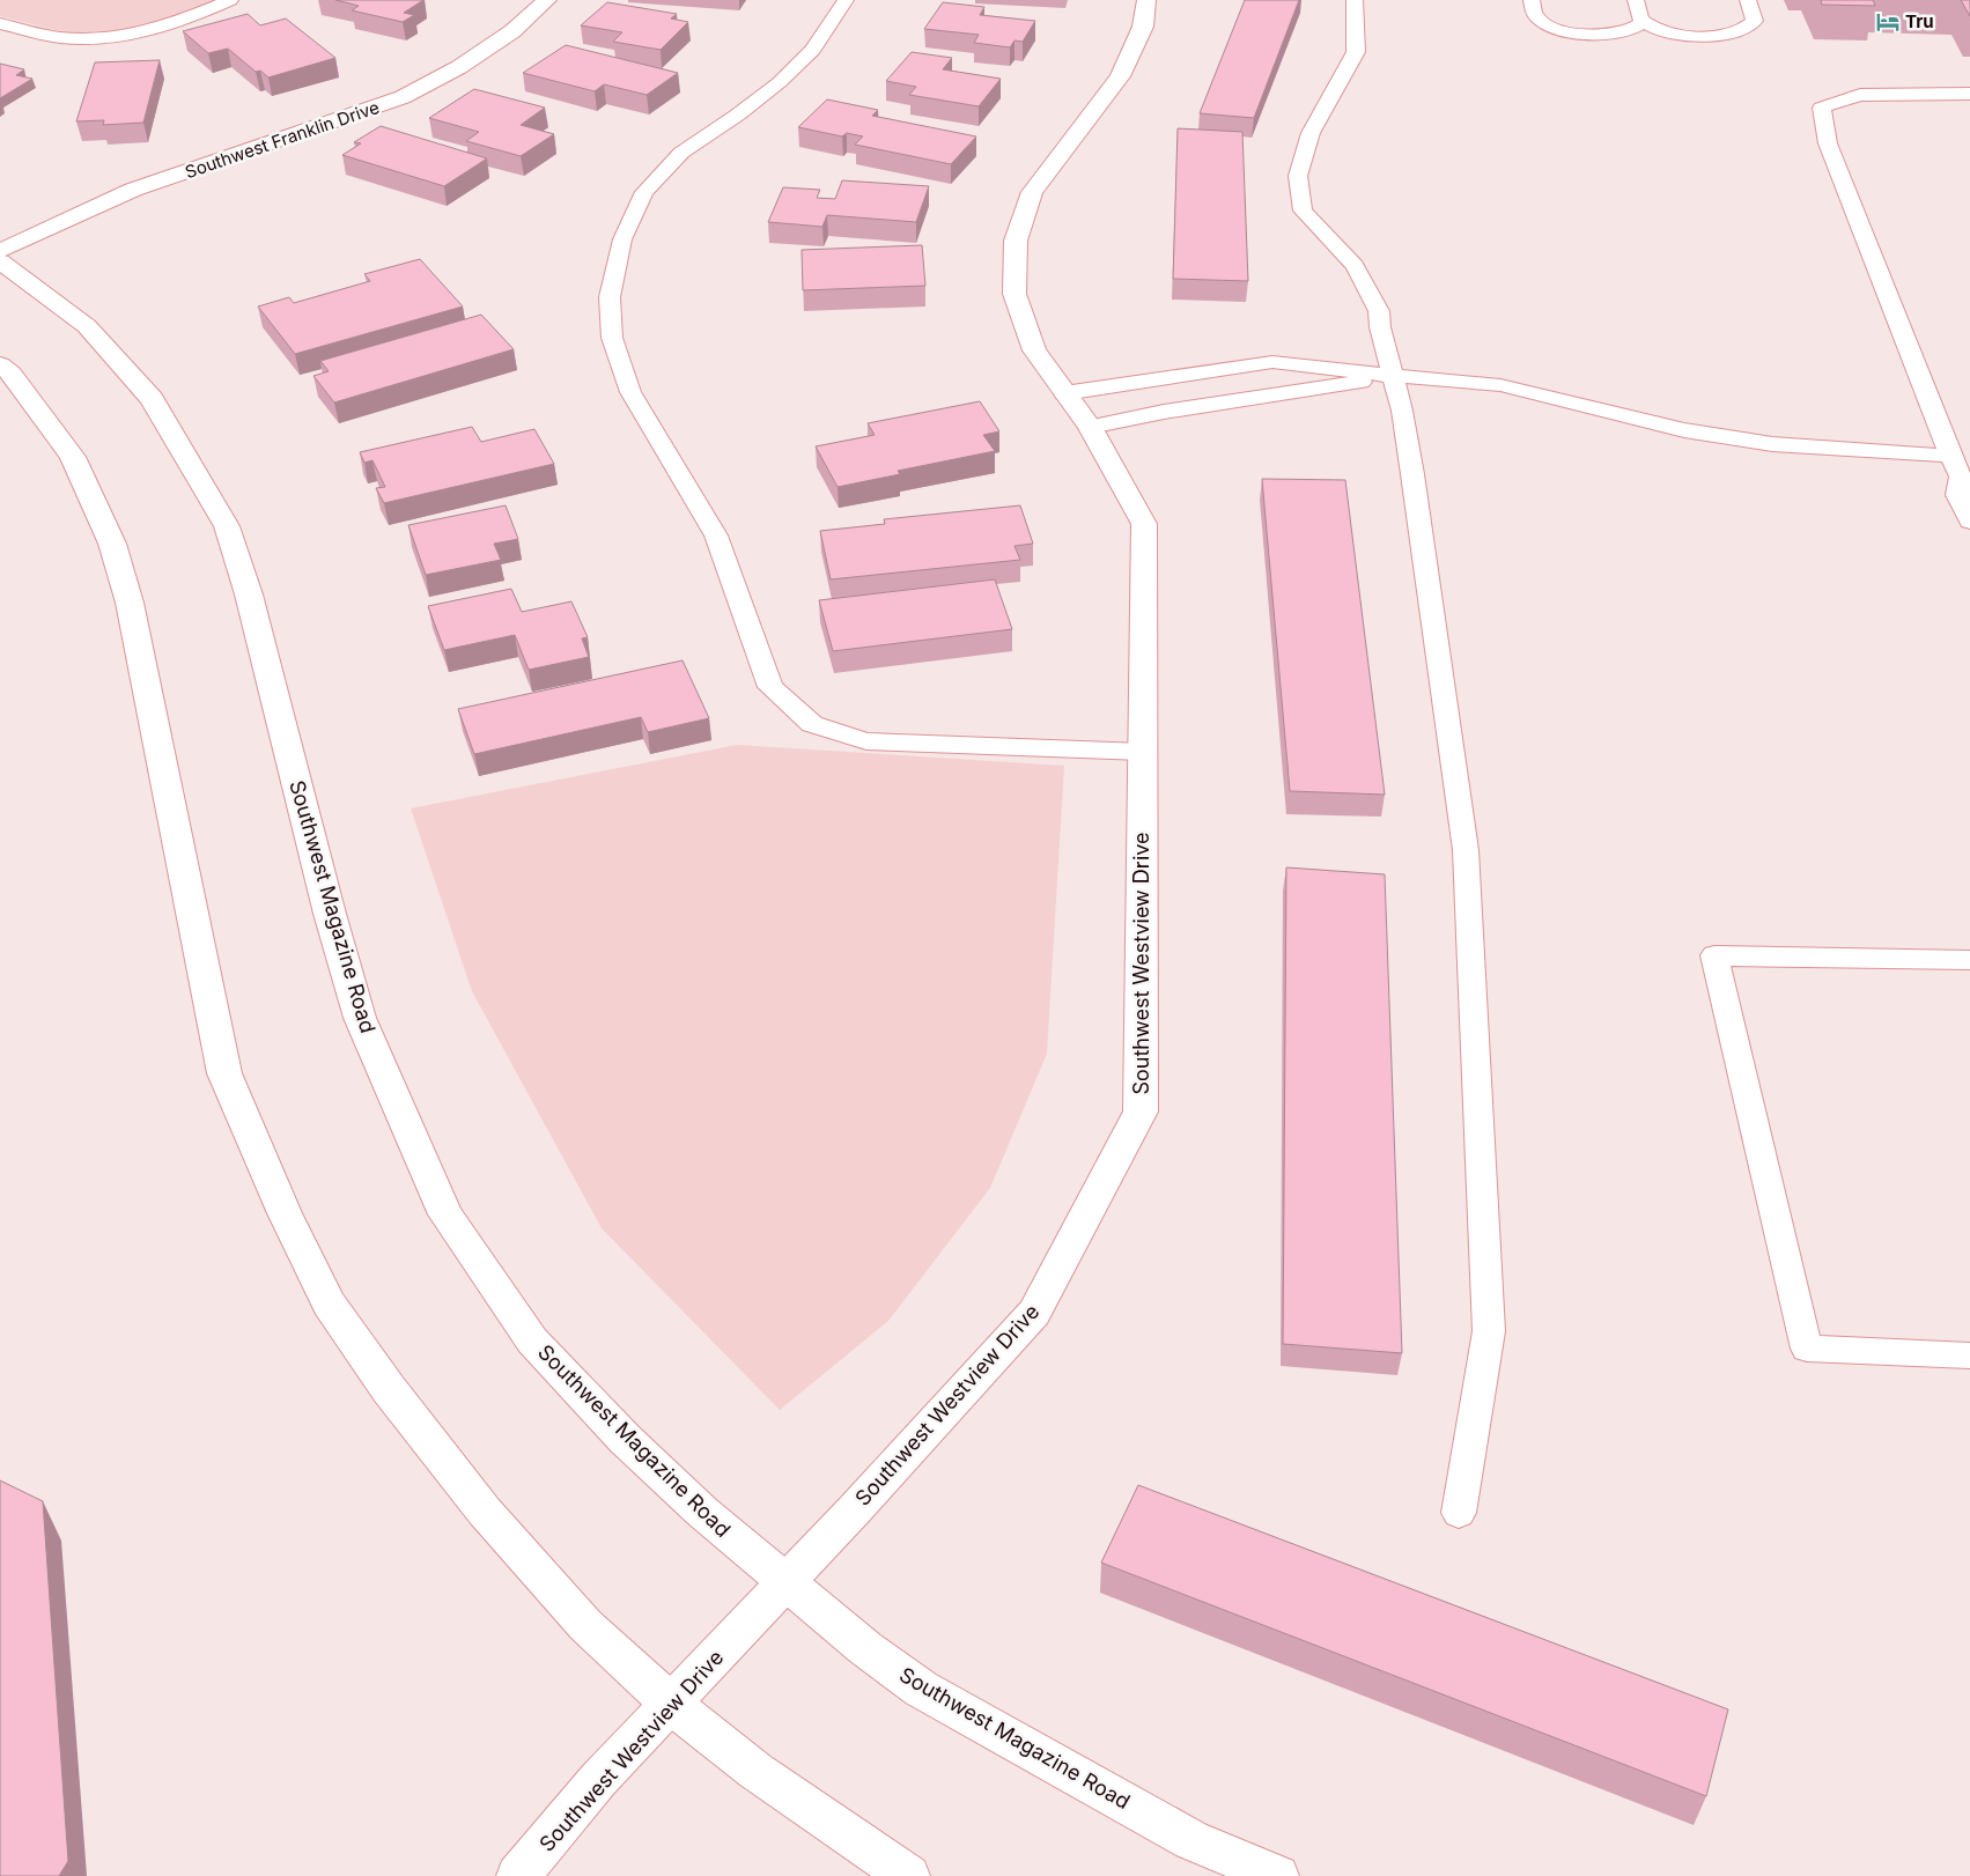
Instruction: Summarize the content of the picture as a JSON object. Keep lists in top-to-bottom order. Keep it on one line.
{"streets":{"main road":["Southwest Franklin Drive","Southwest Magazine Road","Southwest Westview Drive"]},"crossings":[["Southwest Magazine Road","Southwest Westview Drive"]],"places":{"hotel":["Tru"]}}
